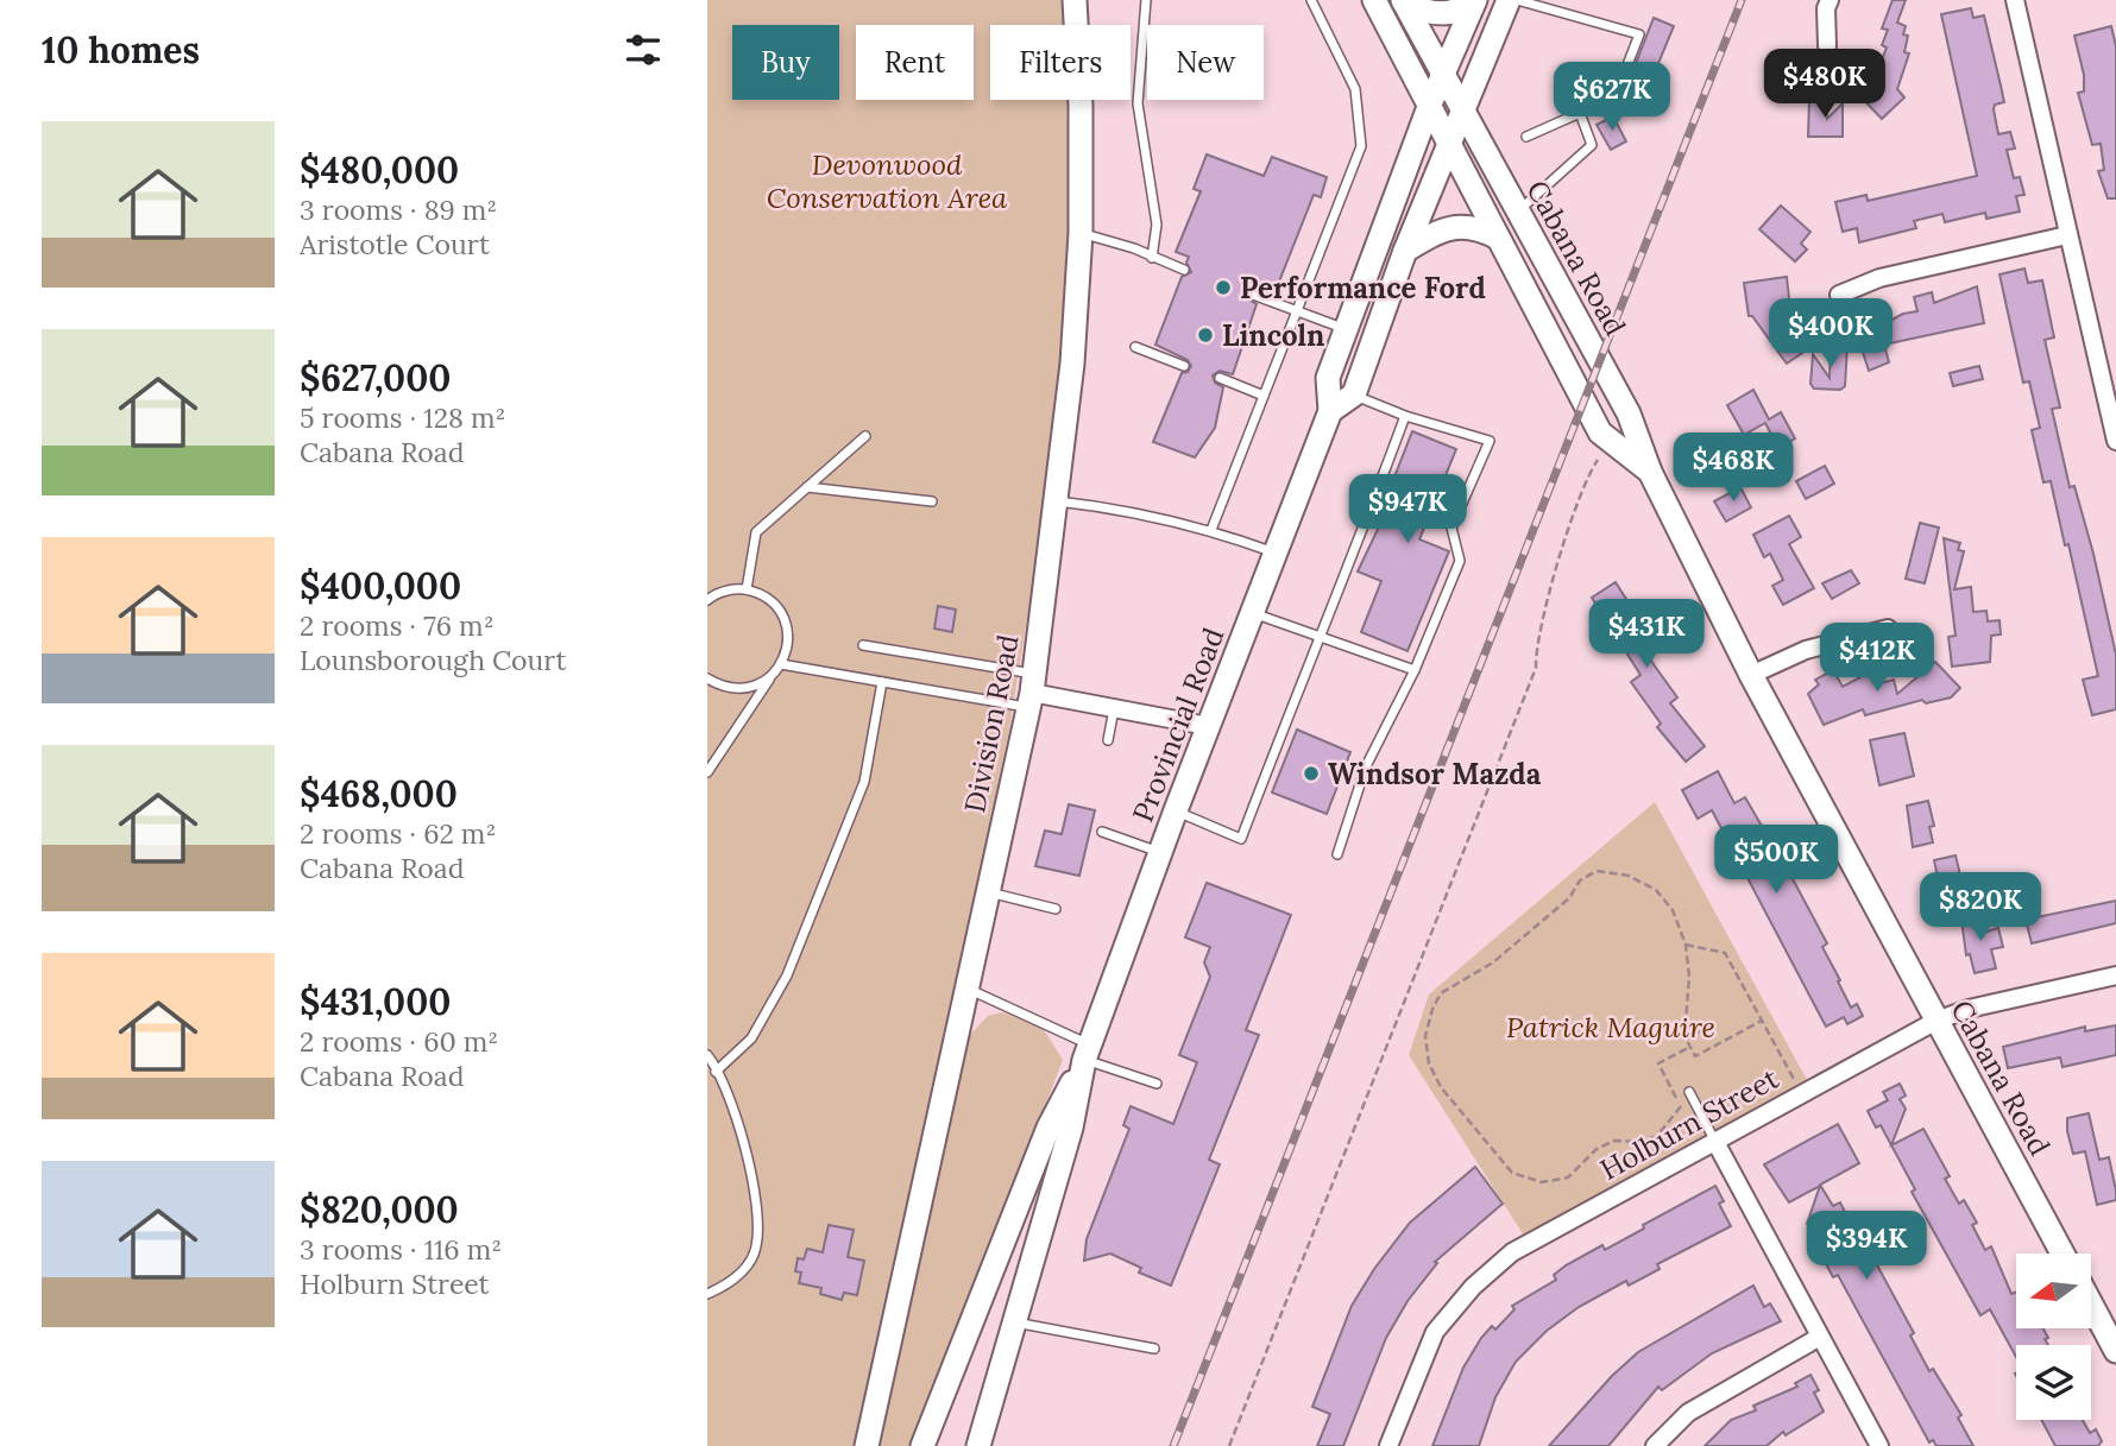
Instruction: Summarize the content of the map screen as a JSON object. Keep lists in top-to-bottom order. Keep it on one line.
{"streets":{"main road":["Cabana Road","Division Road","Provincial Road"],"street":["Holburn Street"]},"crossings":[["Cabana Road","Provincial Road"],["Cabana Road","Holburn Street"]],"parks":["Devonwood Conservation Area","Patrick Maguire"],"places":["Performance Ford","Lincoln","Windsor Mazda"],"north":"left","page":{"heading":"10 homes","chip":["Buy","Rent","Filters","New"],"price":["$480K","$627K","$400K","$468K","$947K","$431K","$412K","$500K","$820K","$394K"],"list":[{"name":"$480,000","note":"3 rooms · 89 m² · Aristotle Court"},{"name":"$627,000","note":"5 rooms · 128 m² · Cabana Road"},{"name":"$400,000","note":"2 rooms · 76 m² · Lounsborough Court"},{"name":"$468,000","note":"2 rooms · 62 m² · Cabana Road"},{"name":"$431,000","note":"2 rooms · 60 m² · Cabana Road"},{"name":"$820,000","note":"3 rooms · 116 m² · Holburn Street"}]}}
